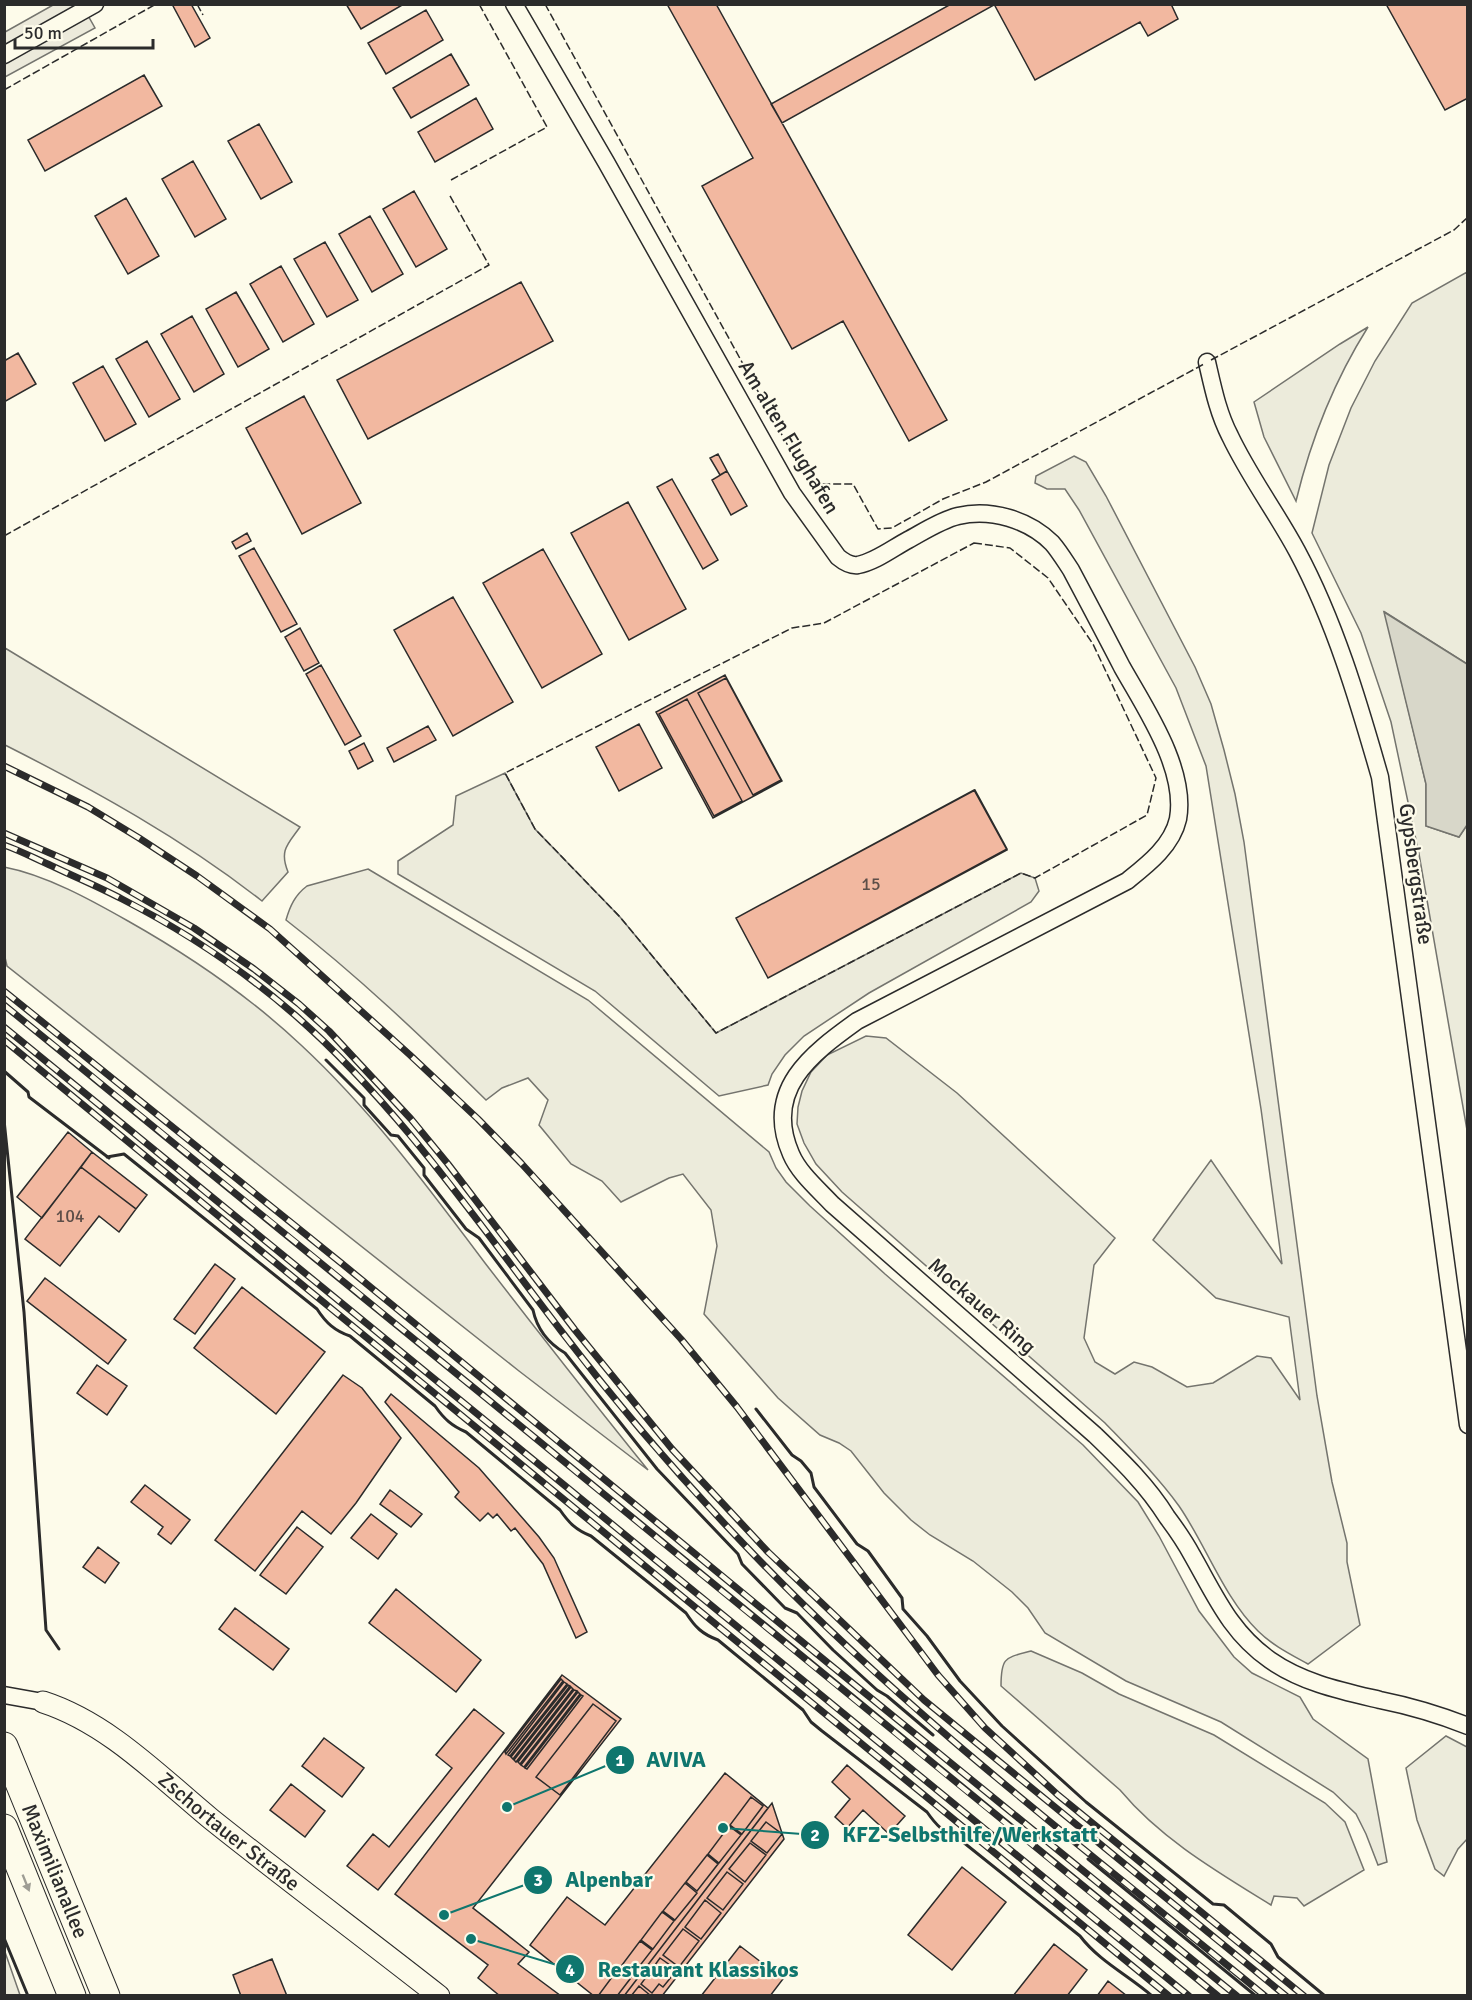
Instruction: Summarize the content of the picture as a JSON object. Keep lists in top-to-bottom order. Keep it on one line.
{"streets":{"highway":["Maximilianallee"],"street":["Am alten Flughafen","Gypsbergstraße","Mockauer Ring","Zschortauer Straße"]},"crossings":[["Am alten Flughafen","Mockauer Ring"]],"places":["AVIVA","KFZ-Selbsthilfe/Werkstatt","Alpenbar","Restaurant Klassikos"],"house_numbers":["15","104"],"scale_bar":"50 m"}
